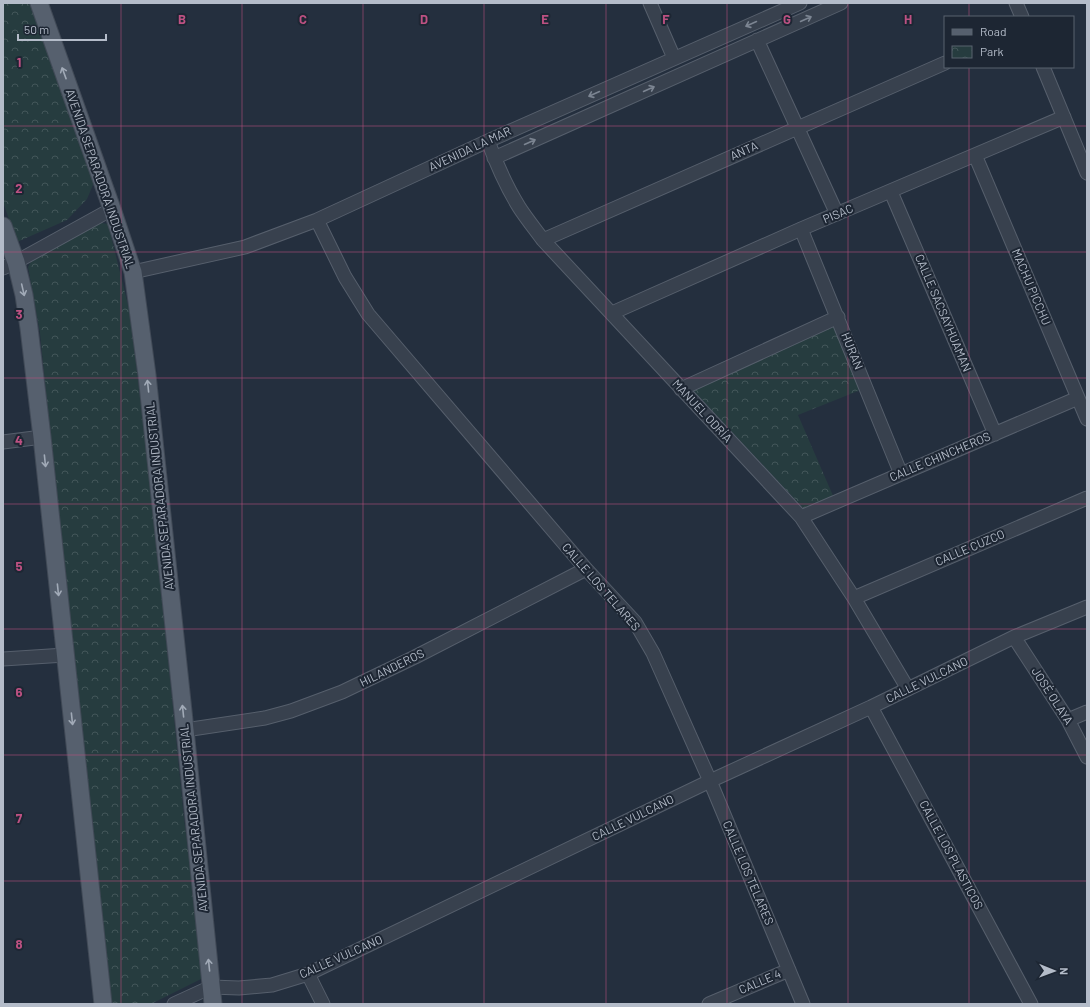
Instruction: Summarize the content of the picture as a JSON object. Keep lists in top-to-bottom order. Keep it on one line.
{"streets":{"main road":["AVENIDA SEPARADORA INDUSTRIAL"],"street":["AVENIDA LA MAR","ANTA","PISAC","MACHU PICCHU","CALLE SACSAYHUAMAN","HURAN","MANUEL ODRÍA","CALLE CHINCHEROS","CALLE CUZCO","CALLE LOS TELARES","HILANDEROS","CALLE VULCANO","JOSÉ OLAYA","CALLE LOS PLASTICOS","CALLE 4"]},"crossings":[["AVENIDA LA MAR","AVENIDA SEPARADORA INDUSTRIAL"],["AVENIDA LA MAR","MANUEL ODRÍA"],["AVENIDA LA MAR","CALLE LOS TELARES"],["ANTA","MANUEL ODRÍA"],["AVENIDA SEPARADORA INDUSTRIAL","HILANDEROS"],["AVENIDA SEPARADORA INDUSTRIAL","CALLE VULCANO"],["PISAC","MACHU PICCHU"],["PISAC","CALLE SACSAYHUAMAN"],["PISAC","HURAN"],["PISAC","MANUEL ODRÍA"],["MACHU PICCHU","CALLE CHINCHEROS"],["CALLE SACSAYHUAMAN","CALLE CHINCHEROS"],["HURAN","CALLE CHINCHEROS"],["MANUEL ODRÍA","CALLE CHINCHEROS"],["MANUEL ODRÍA","CALLE CUZCO"],["MANUEL ODRÍA","CALLE VULCANO"],["CALLE LOS TELARES","HILANDEROS"],["CALLE LOS TELARES","CALLE VULCANO"],["CALLE LOS TELARES","CALLE 4"],["CALLE VULCANO","JOSÉ OLAYA"],["CALLE VULCANO","CALLE LOS PLASTICOS"]],"legend":["Road","Park"],"scale_bar":"50 m","north":"right","grid":{"columns":["B","C","D","E","F","G","H"],"rows":["1","2","3","4","5","6","7","8"]}}
